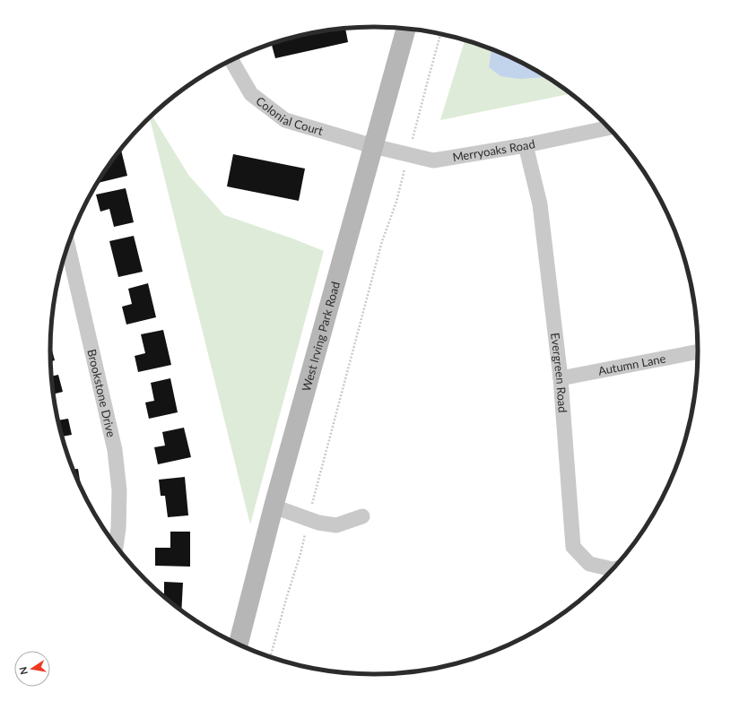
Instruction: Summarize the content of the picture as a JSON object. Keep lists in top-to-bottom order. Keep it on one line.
{"streets":{"main road":["West Irving Park Road"],"street":["Colonial Court","Merryoaks Road","Autumn Lane","Evergreen Road","Brookstone Drive"]},"crossings":[["Colonial Court","Merryoaks Road"],["Colonial Court","West Irving Park Road"],["Merryoaks Road","West Irving Park Road"],["Merryoaks Road","Evergreen Road"],["Autumn Lane","Evergreen Road"]],"north":"left"}
